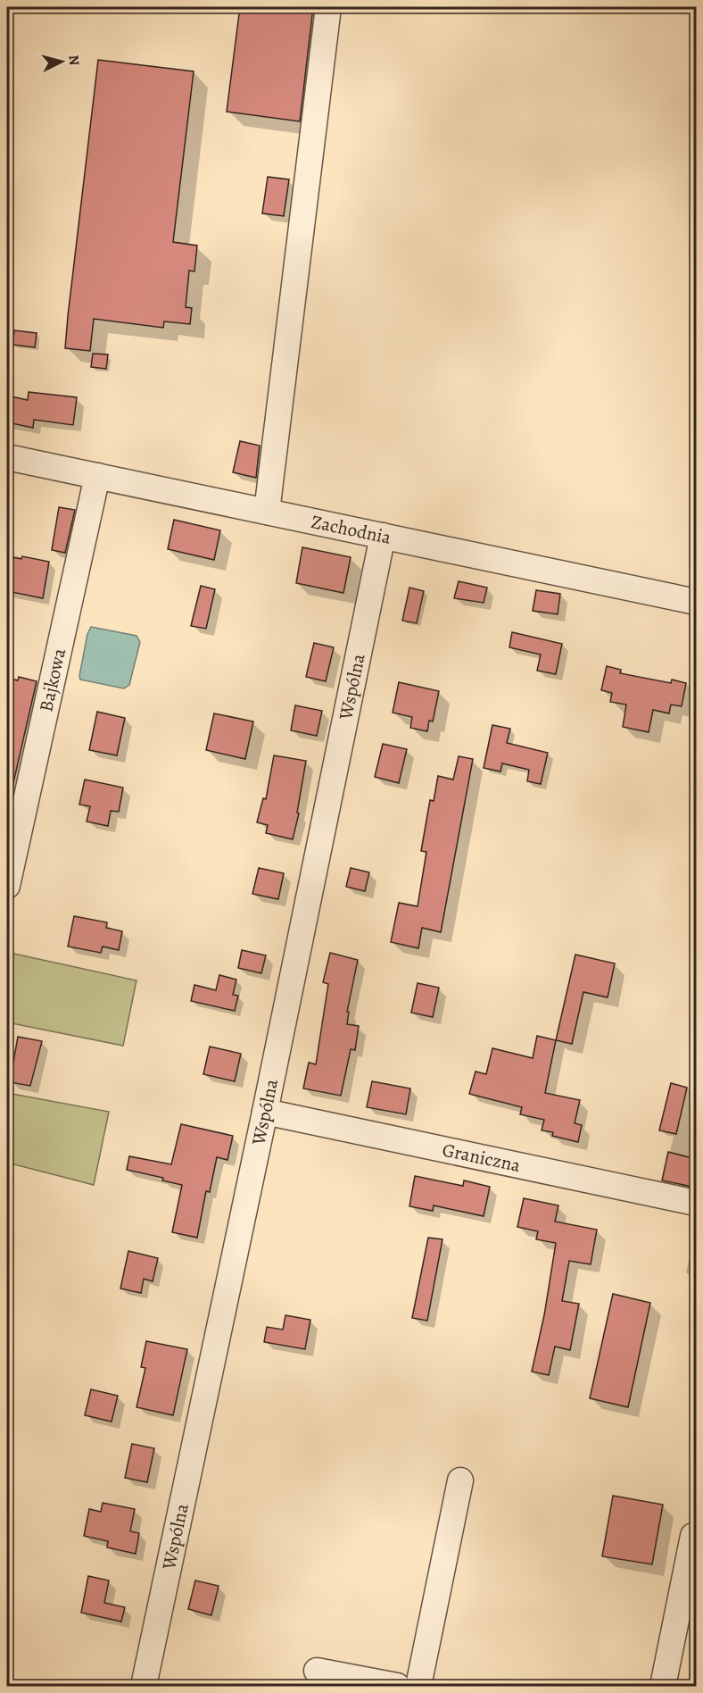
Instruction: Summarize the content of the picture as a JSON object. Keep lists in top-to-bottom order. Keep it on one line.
{"streets":{"street":["Zachodnia","Bajkowa","Wspólna","Graniczna"]},"crossings":[["Zachodnia","Bajkowa"],["Zachodnia","Wspólna"],["Wspólna","Graniczna"]],"north":"right"}
